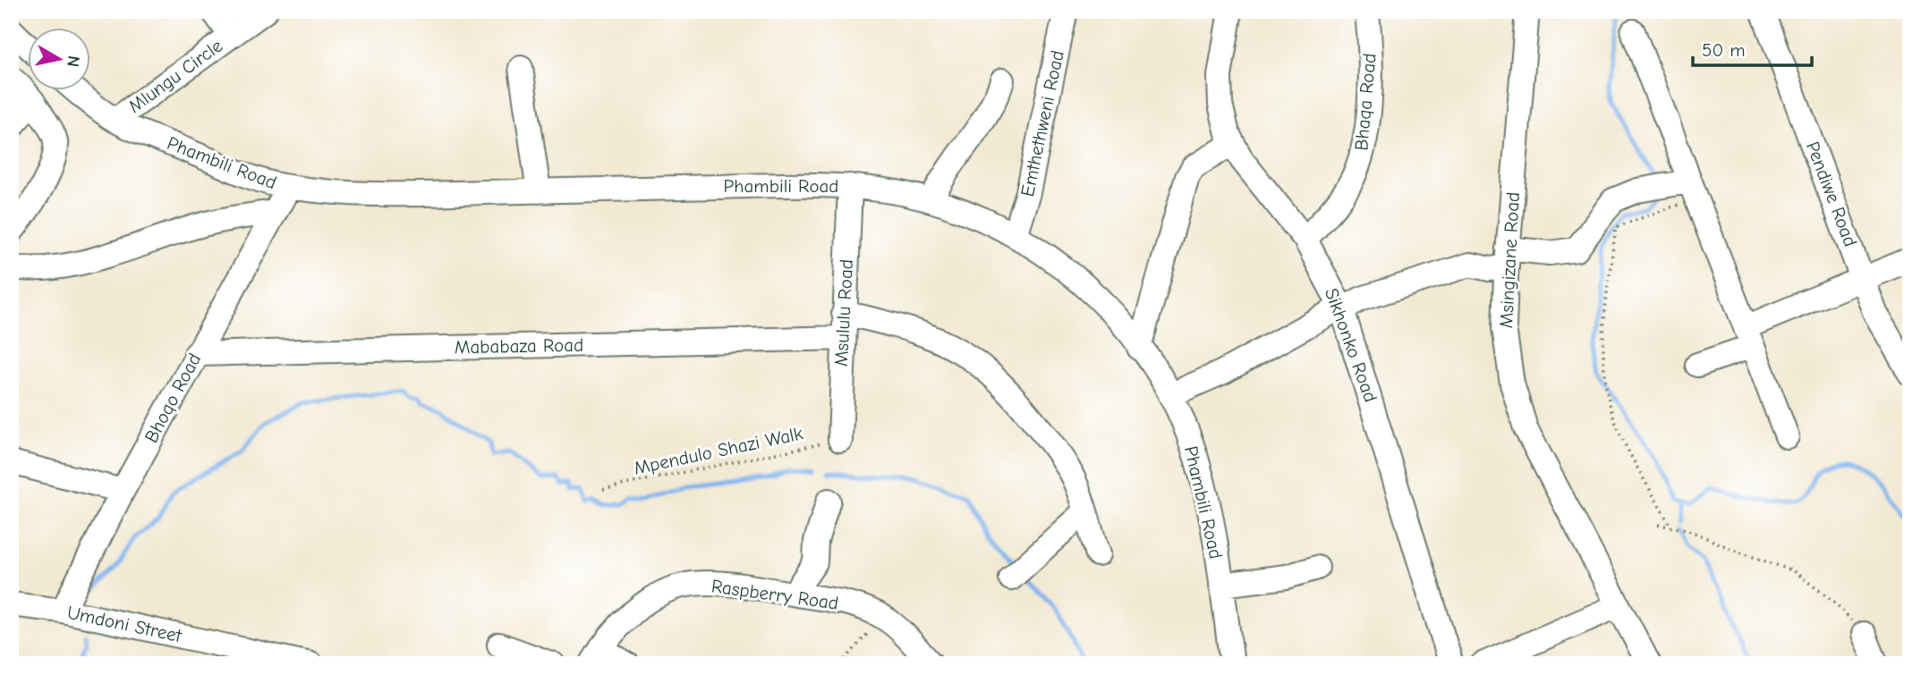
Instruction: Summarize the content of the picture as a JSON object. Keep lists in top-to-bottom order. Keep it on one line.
{"streets":{"street":["Mlungu Circle","Bhaqa Road","Emthethweni Road","Phambili Road","Pendiwe Road","Msingizane Road","Msululu Road","Sikhonko Road","Mababaza Road","Bhoqo Road","Raspberry Road","Umdoni Street"],"path":["Mpendulo Shazi Walk"]},"crossings":[["Mlungu Circle","Phambili Road"],["Bhaqa Road","Sikhonko Road"],["Emthethweni Road","Phambili Road"],["Phambili Road","Msululu Road"],["Phambili Road","Bhoqo Road"],["Msululu Road","Mababaza Road"],["Msululu Road","Mpendulo Shazi Walk"],["Mababaza Road","Bhoqo Road"],["Bhoqo Road","Umdoni Street"]],"scale_bar":"50 m","north":"right"}
